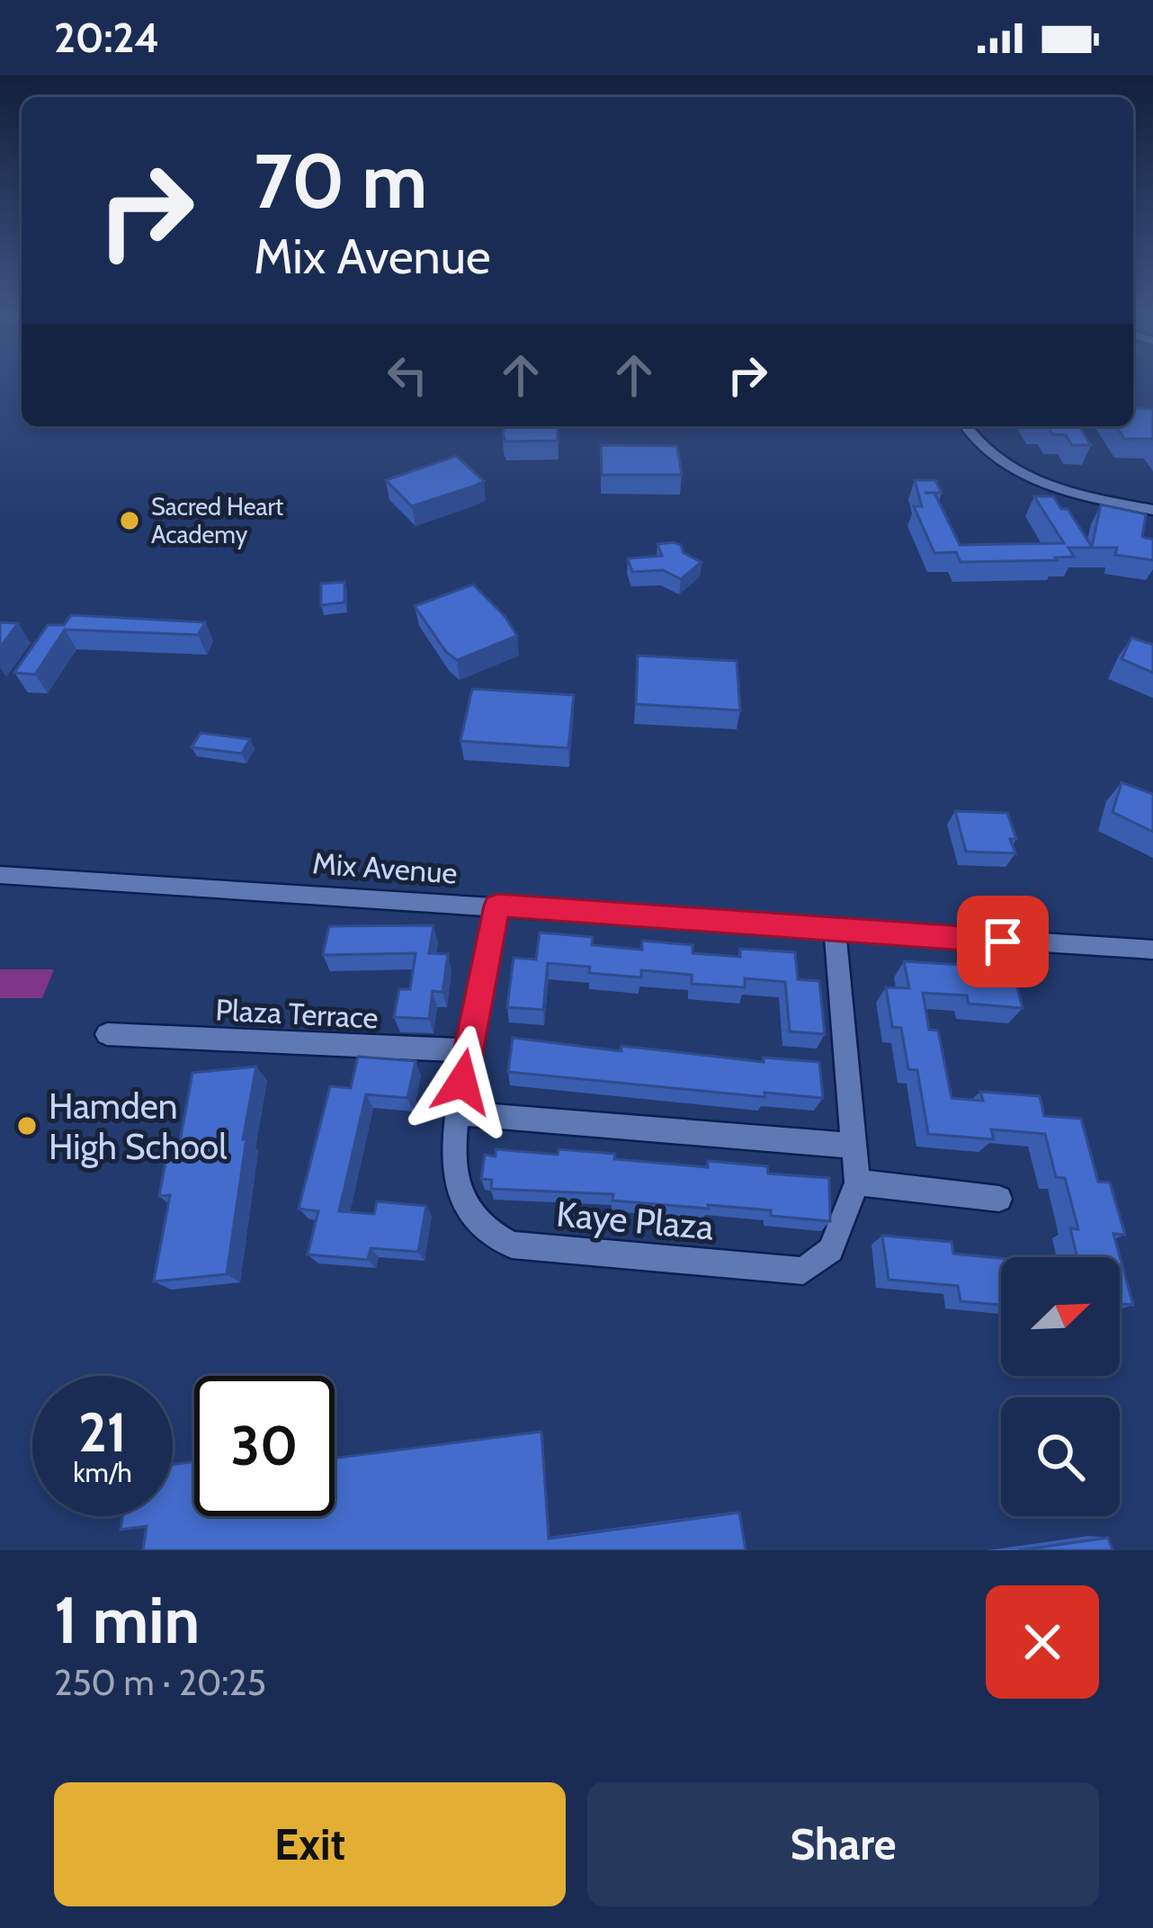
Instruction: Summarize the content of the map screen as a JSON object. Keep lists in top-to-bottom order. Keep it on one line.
{"streets":{"street":["Mix Avenue","Plaza Terrace","Kaye Plaza"]},"crossings":[["Plaza Terrace","Kaye Plaza"]],"places":["Sacred Heart Academy","Hamden High School"],"north":"top right","page":{"status":"20:24","turn":["70 m","Mix Avenue"],"speed":"21 km/h","limit":"30","heading":["1 min","250 m · 20:25"],"buttons":["Exit","Share"]}}
